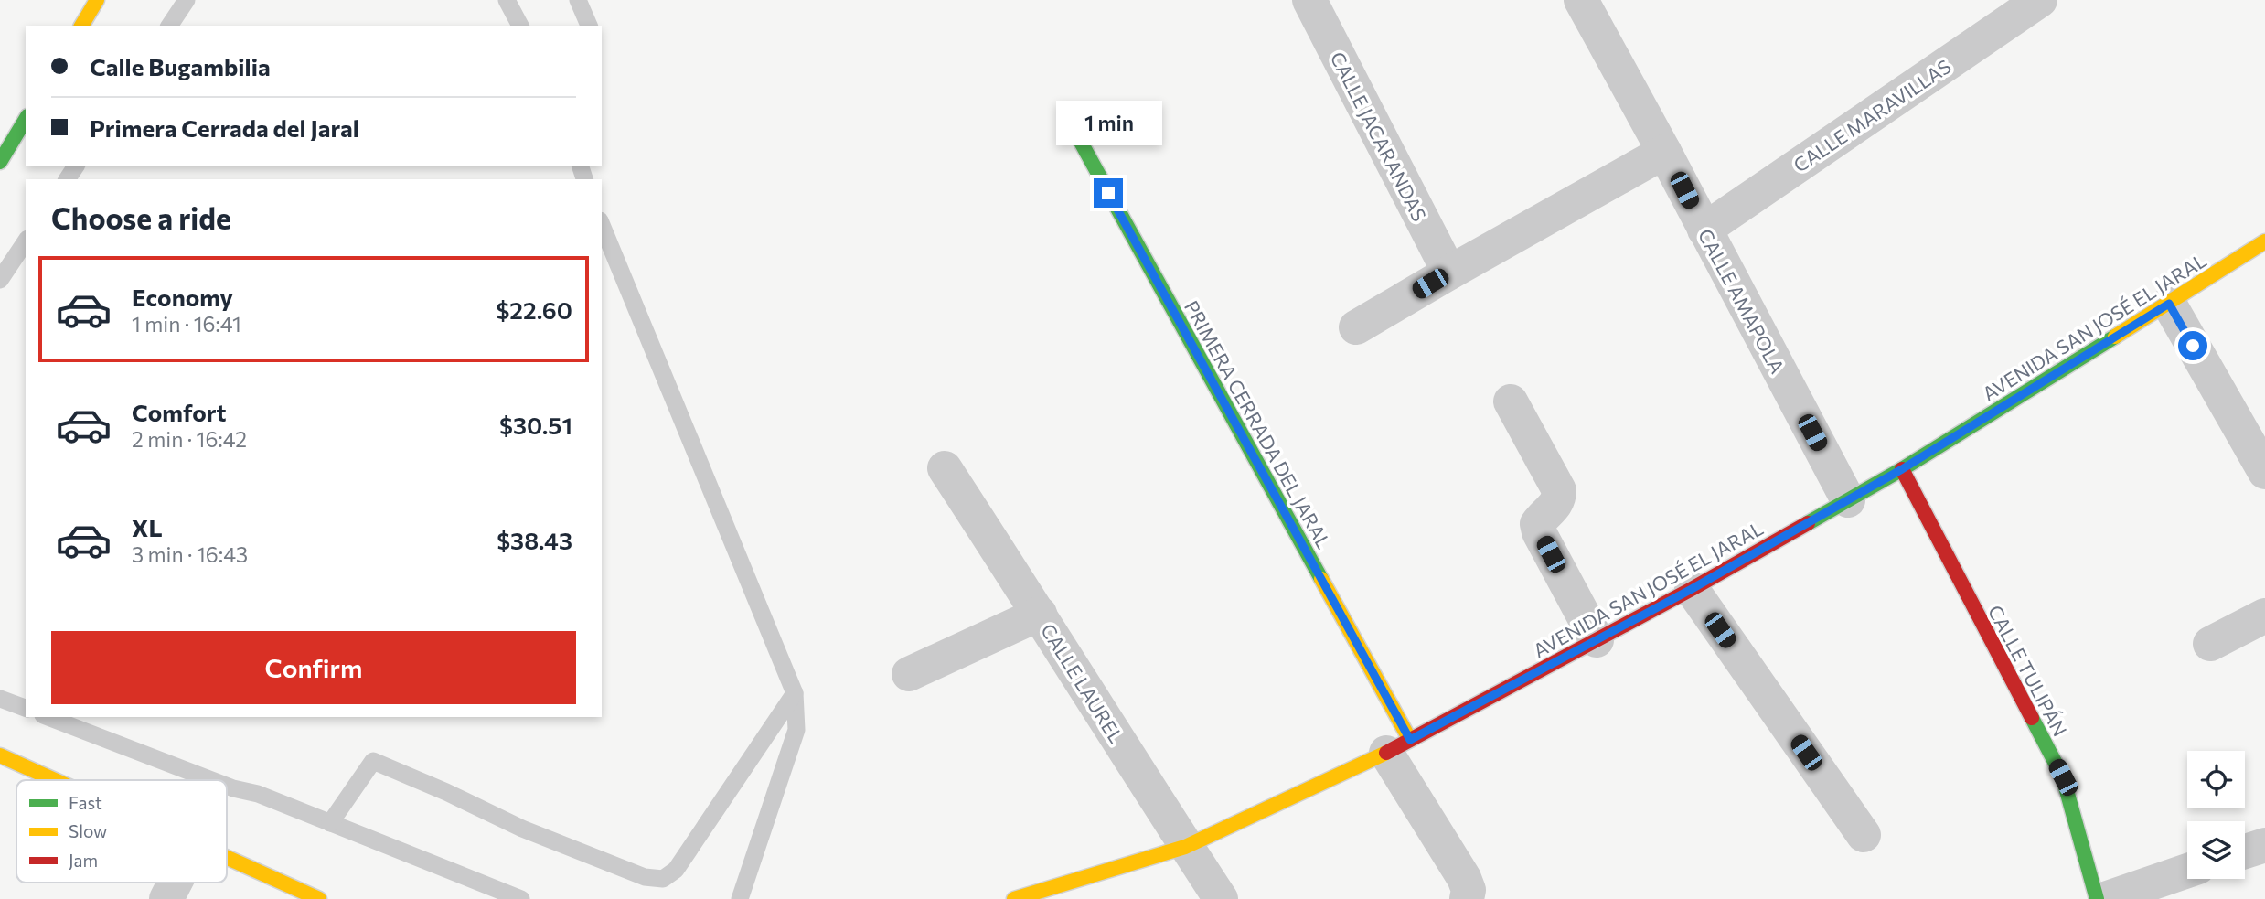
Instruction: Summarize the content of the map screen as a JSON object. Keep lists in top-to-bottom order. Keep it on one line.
{"streets":{"street":["CALLE MARAVILLAS","CALLE JACARANDAS","CALLE AMAPOLA","AVENIDA SAN JOSÉ EL JARAL","PRIMERA CERRADA DEL JARAL","CALLE TULIPÁN","CALLE LAUREL"]},"crossings":[["CALLE MARAVILLAS","CALLE AMAPOLA"],["CALLE AMAPOLA","AVENIDA SAN JOSÉ EL JARAL"],["AVENIDA SAN JOSÉ EL JARAL","PRIMERA CERRADA DEL JARAL"],["AVENIDA SAN JOSÉ EL JARAL","CALLE TULIPÁN"],["AVENIDA SAN JOSÉ EL JARAL","CALLE LAUREL"]],"legend":["Fast","Slow","Jam"],"page":{"banner":["Calle Bugambilia","Primera Cerrada del Jaral"],"bubble":"1 min","heading":"Choose a ride","list":[{"name":"Economy","note":"1 min · 16:41","value":"$22.60"},{"name":"Comfort","note":"2 min · 16:42","value":"$30.51"},{"name":"XL","note":"3 min · 16:43","value":"$38.43"}],"buttons":"Confirm"}}
